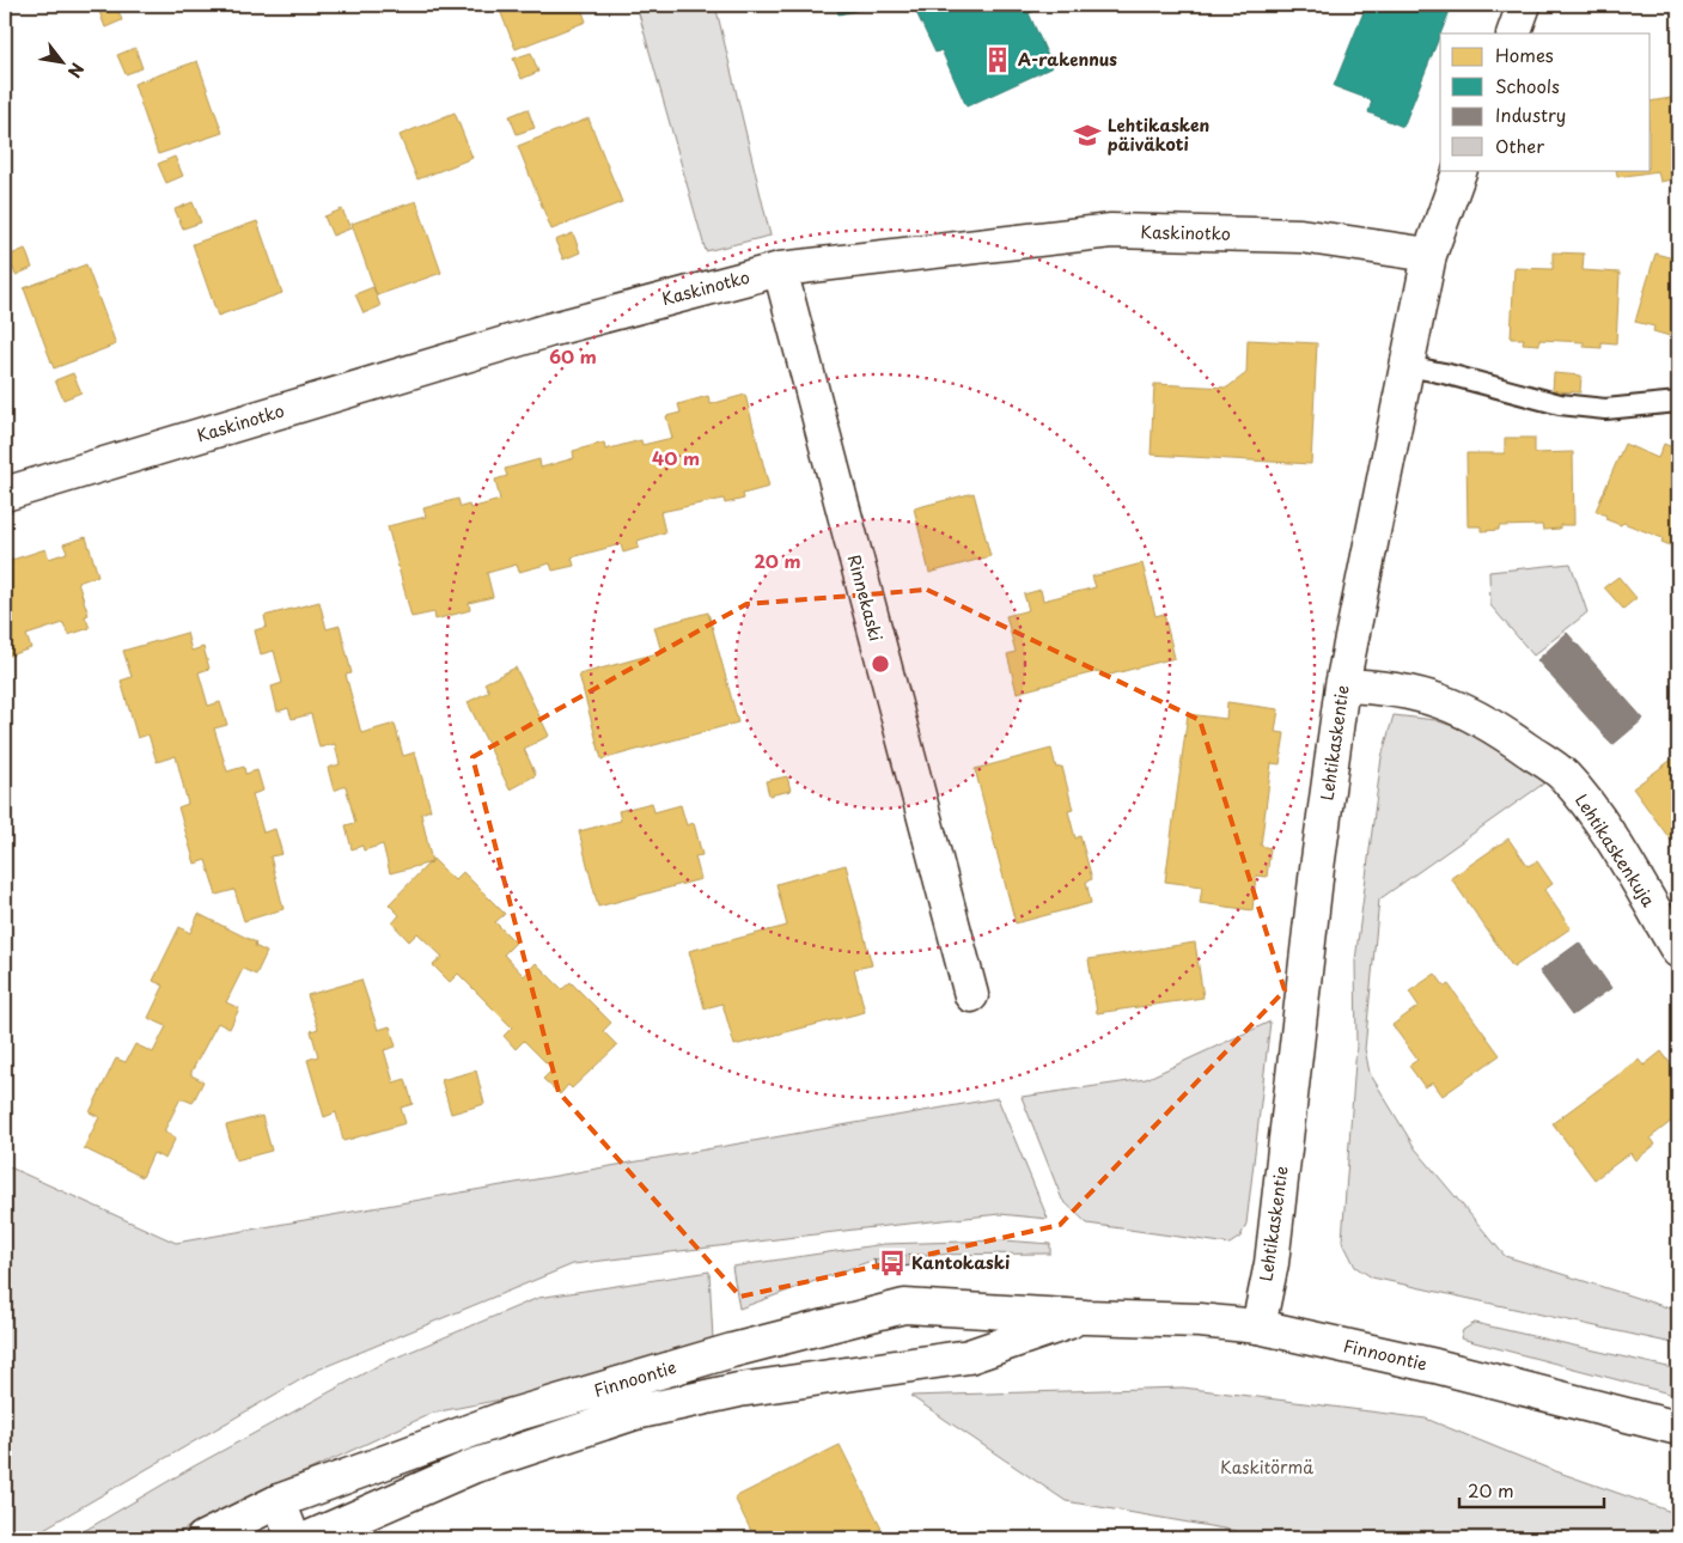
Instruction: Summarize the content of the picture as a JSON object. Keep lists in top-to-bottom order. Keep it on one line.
{"streets":{"street":["Kaskinotko","Rinnekaski","Lehtikaskentie","Lehtikaskenkuja","Finnoontie"]},"crossings":[["Kaskinotko","Rinnekaski"],["Kaskinotko","Lehtikaskentie"],["Lehtikaskentie","Lehtikaskenkuja"],["Lehtikaskentie","Finnoontie"]],"parks":["Kaskitörmä"],"places":{"building":["A-rakennus"],"school or university":["Lehtikasken päiväkoti"],"bus stop":["Kantokaski"]},"legend":["Homes","Schools","Industry","Other"],"scale_bar":"20 m","north":"bottom right","rings":["60 m","40 m","20 m"]}
